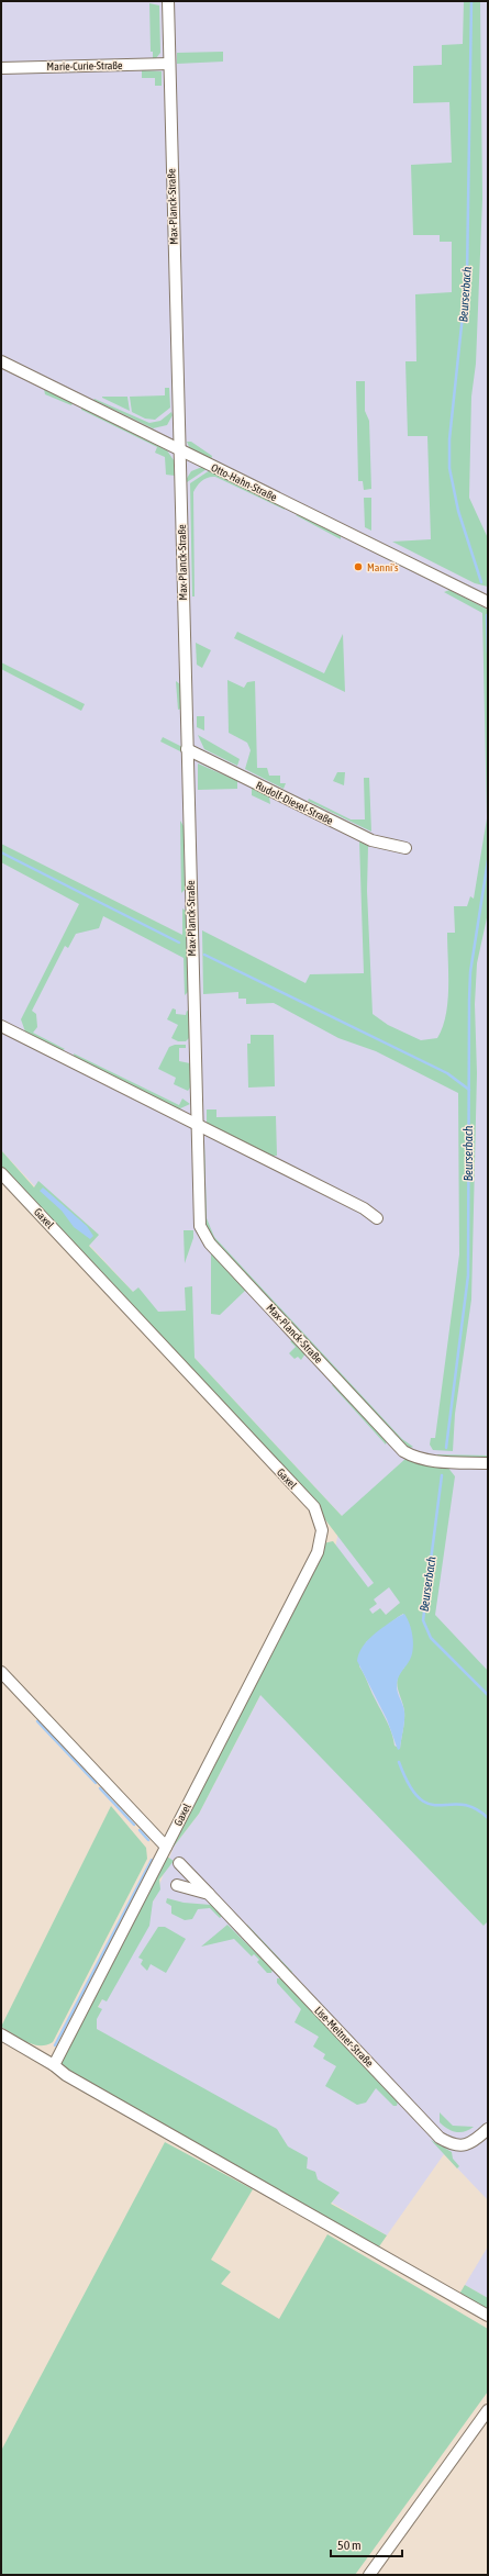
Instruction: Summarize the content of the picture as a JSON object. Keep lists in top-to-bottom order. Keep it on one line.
{"streets":{"street":["Marie-Curie-Straße","Max-Planck-Straße","Otto-Hahn-Straße","Rudolf-Diesel-Straße","Gaxel","Lise-Meitner-Straße"]},"crossings":[["Marie-Curie-Straße","Max-Planck-Straße"],["Max-Planck-Straße","Otto-Hahn-Straße"],["Max-Planck-Straße","Rudolf-Diesel-Straße"]],"water":["Beurserbach"],"places":["Manni's"],"scale_bar":"50 m"}
